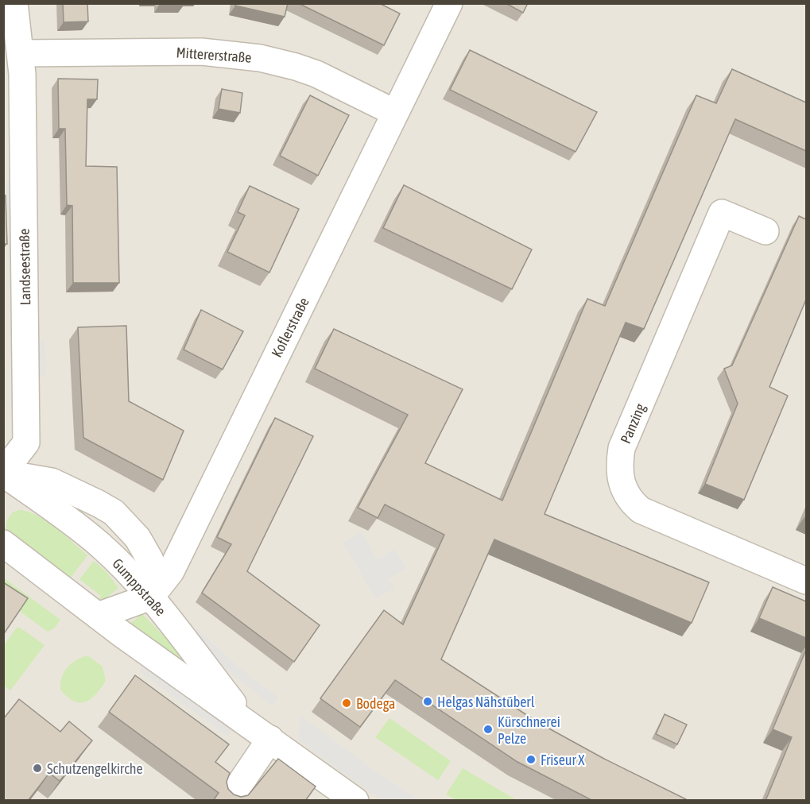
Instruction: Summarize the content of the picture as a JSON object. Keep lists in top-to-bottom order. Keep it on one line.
{"streets":{"street":["Mittererstraße","Landseestraße","Koflerstraße","Panzing","Gumppstraße"]},"crossings":[["Mittererstraße","Landseestraße"],["Mittererstraße","Koflerstraße"],["Landseestraße","Gumppstraße"],["Koflerstraße","Gumppstraße"]],"places":["Helgas Nähstüberl","Bodega","Kürschnerei Pelze","Friseur X","Schutzengelkirche"]}
